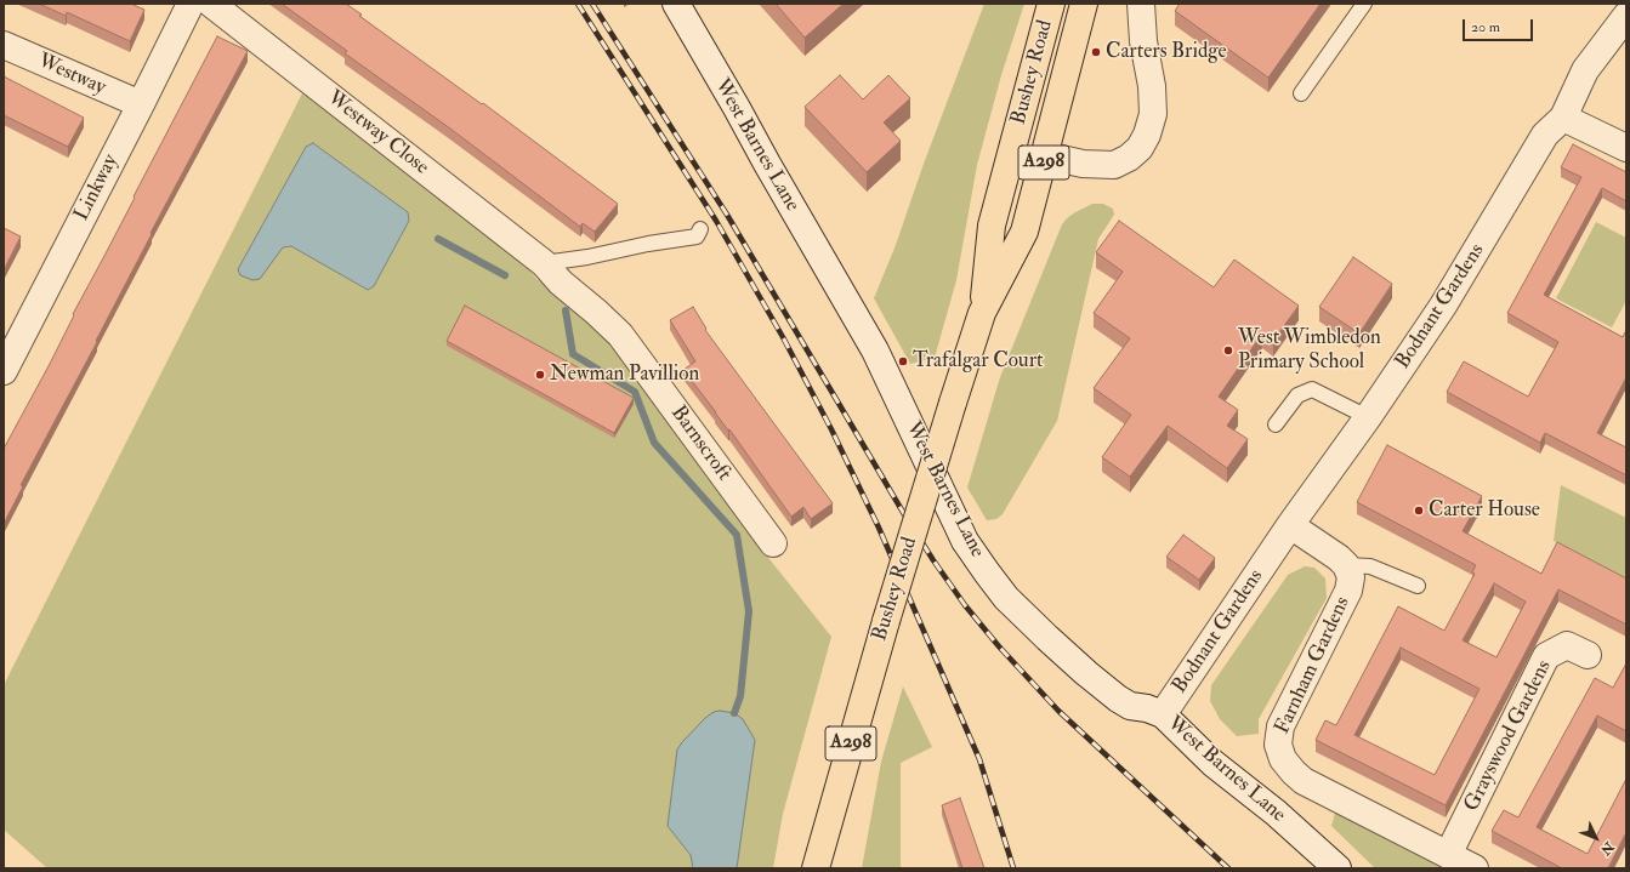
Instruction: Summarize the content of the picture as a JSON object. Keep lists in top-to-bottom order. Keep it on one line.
{"streets":{"main road":["Bushey Road","A298"],"street":["Westway","Westway Close","West Barnes Lane","Linkway","Bodnant Gardens","Barnscroft","Farnham Gardens","Grayswood Gardens"]},"crossings":[["Westway","Linkway"],["Westway Close","Barnscroft"],["West Barnes Lane","Bodnant Gardens"],["Bodnant Gardens","Farnham Gardens"],["Farnham Gardens","Grayswood Gardens"]],"places":["Carters Bridge","West Wimbledon Primary School","Trafalgar Court","Newman Pavillion","Carter House"],"scale_bar":"20 m","north":"bottom right"}
